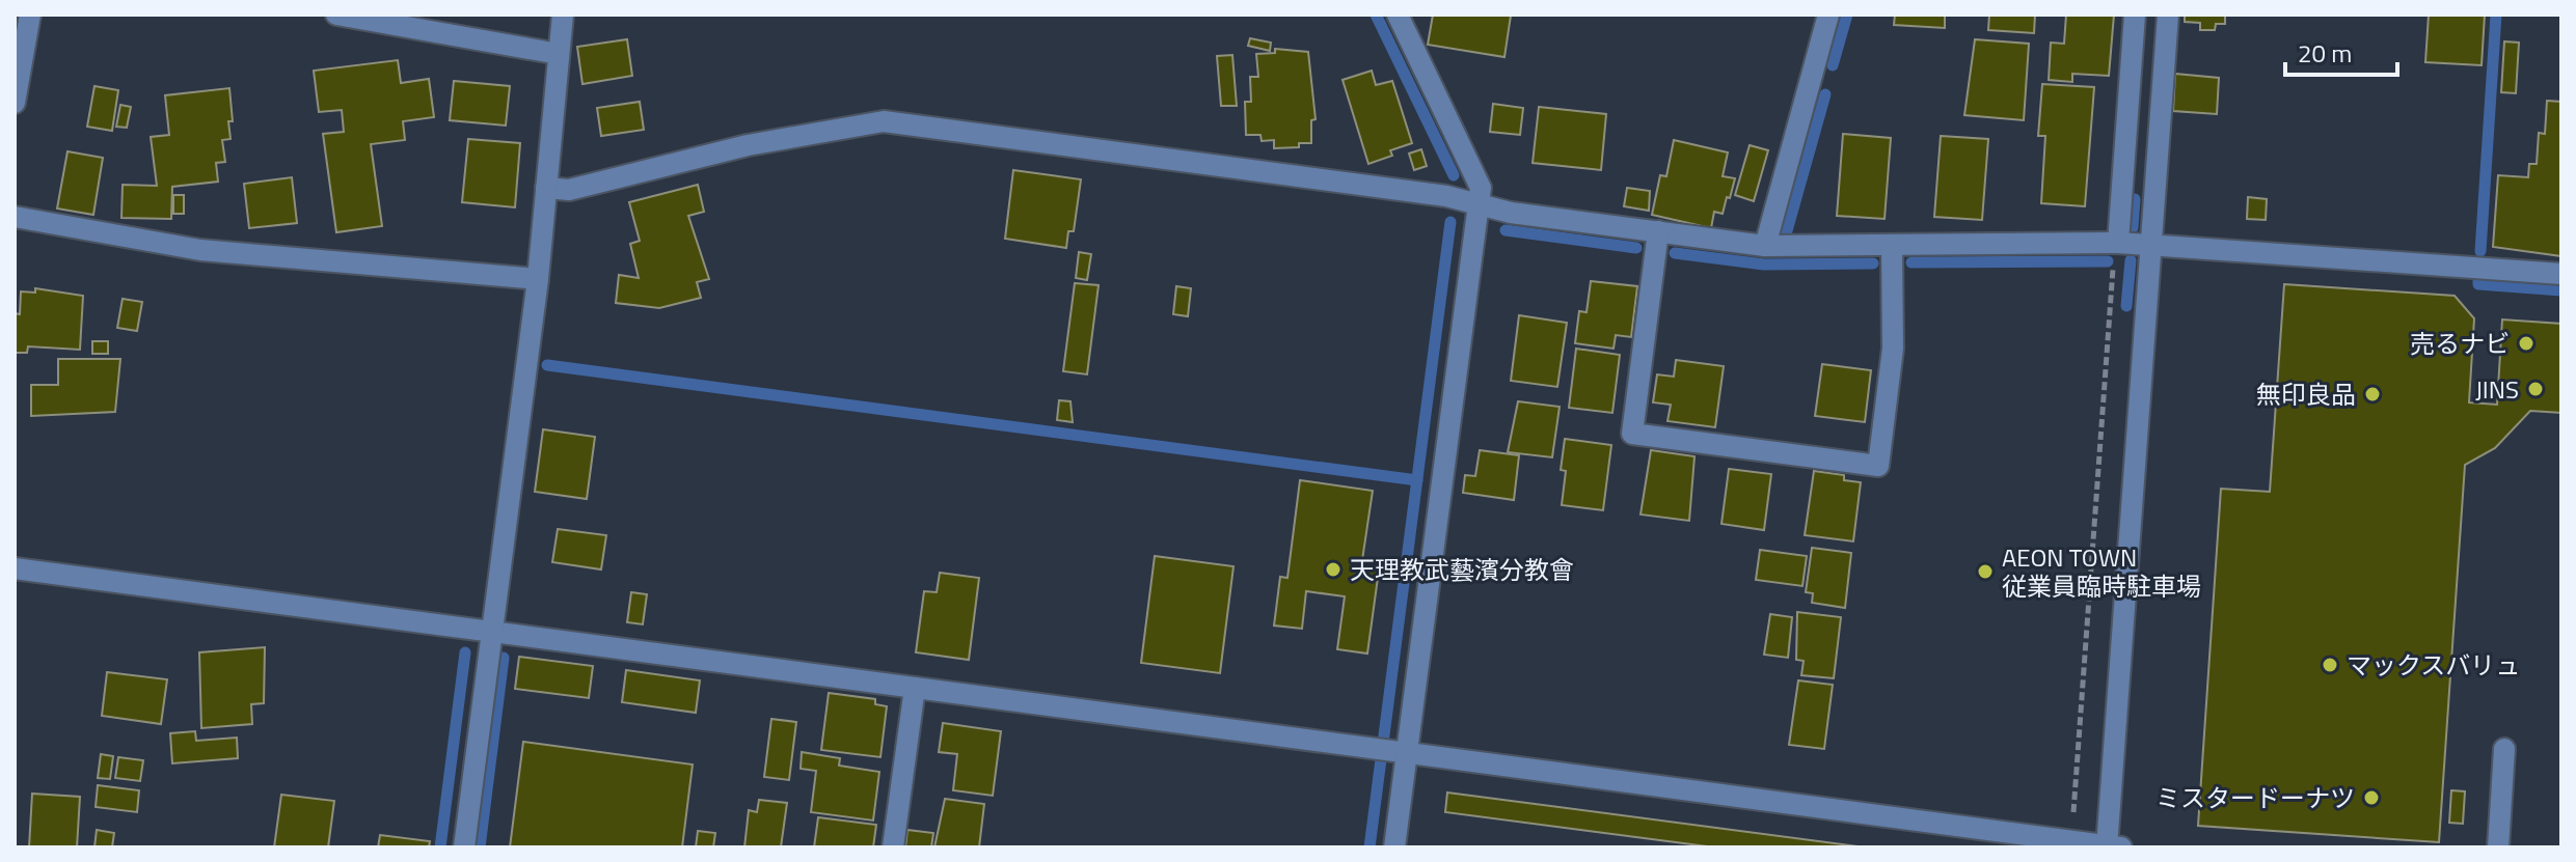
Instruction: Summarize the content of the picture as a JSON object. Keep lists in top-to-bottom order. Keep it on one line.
{"places":["売るナビ","JINS","無印良品","天理教武藝濱分教會","AEON TOWN 従業員臨時駐車場","マックスバリュ","ミスタードーナツ"],"scale_bar":"20 m"}
